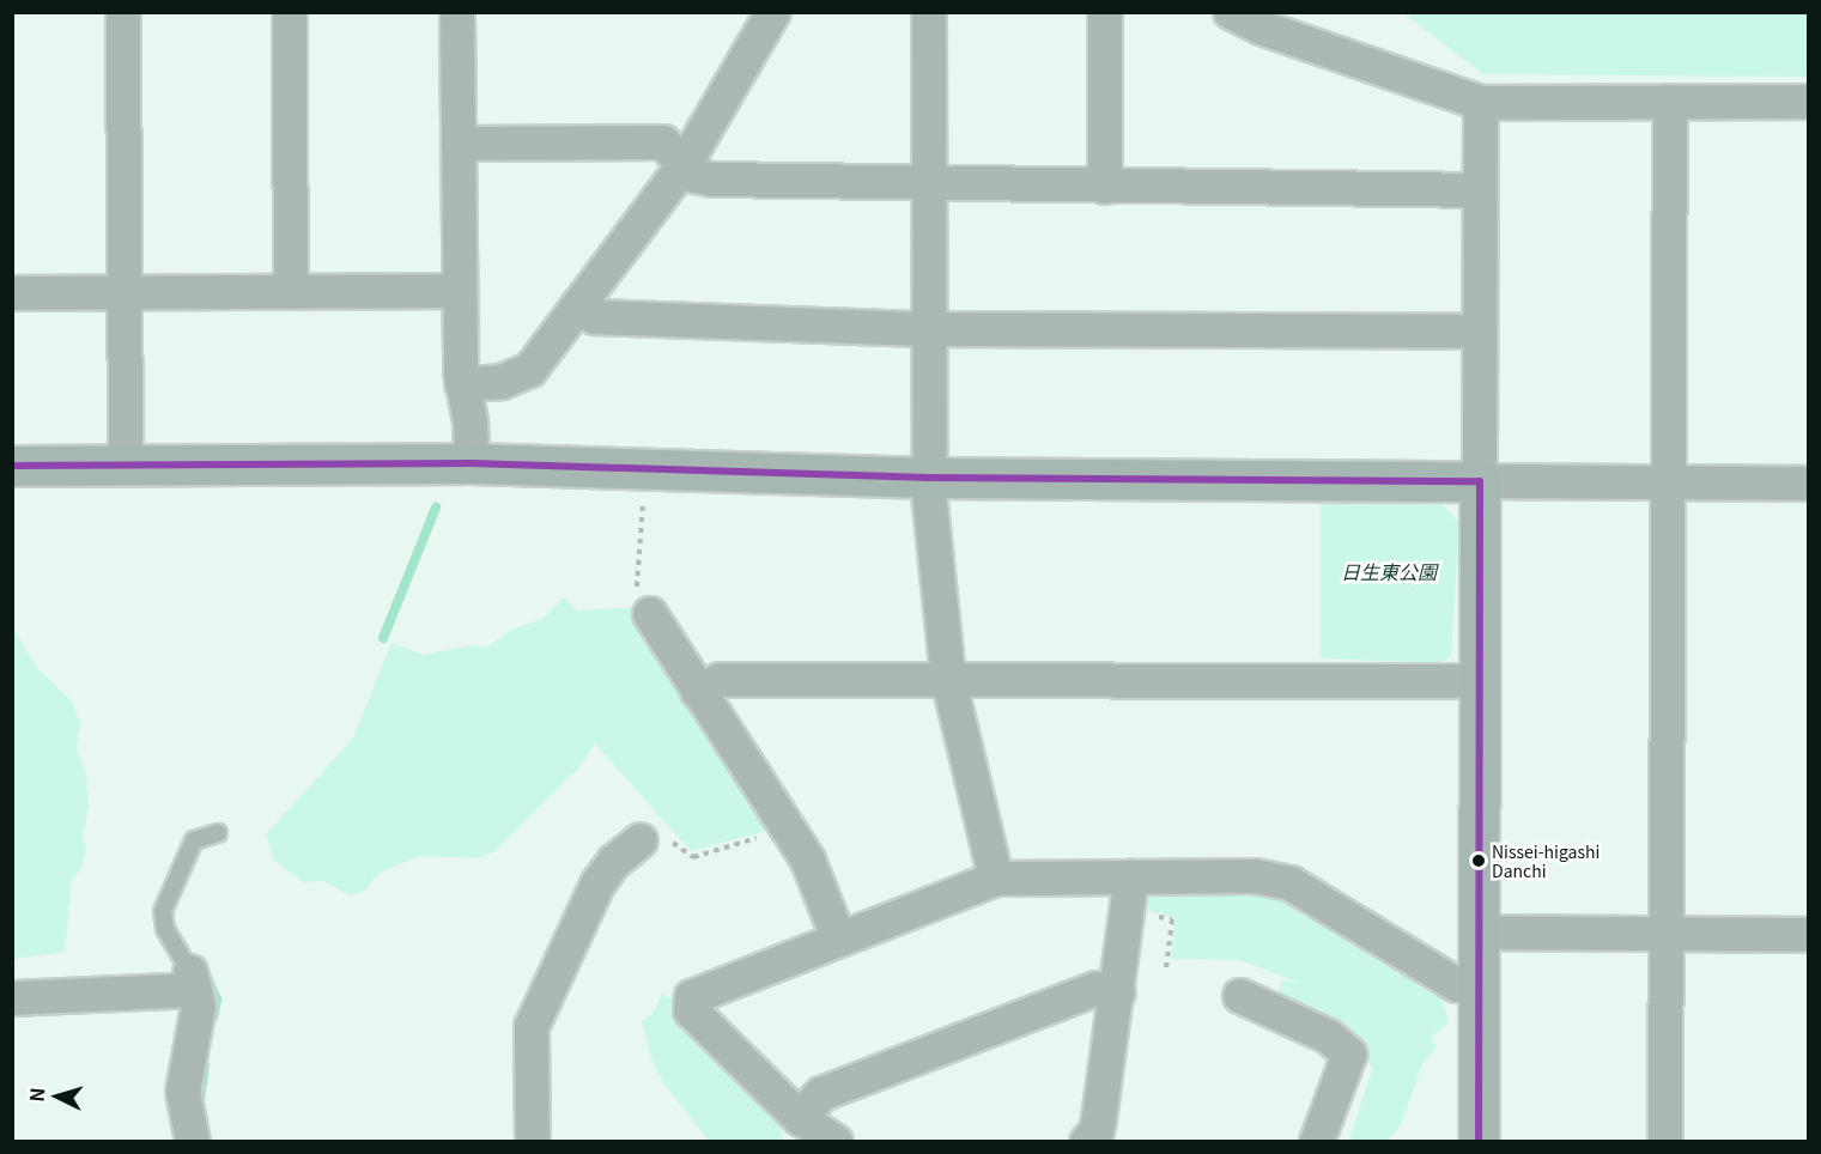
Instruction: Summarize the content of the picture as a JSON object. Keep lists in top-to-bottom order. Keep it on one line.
{"parks":["日生東公園"],"places":["Nissei-higashi Danchi"],"north":"left"}
